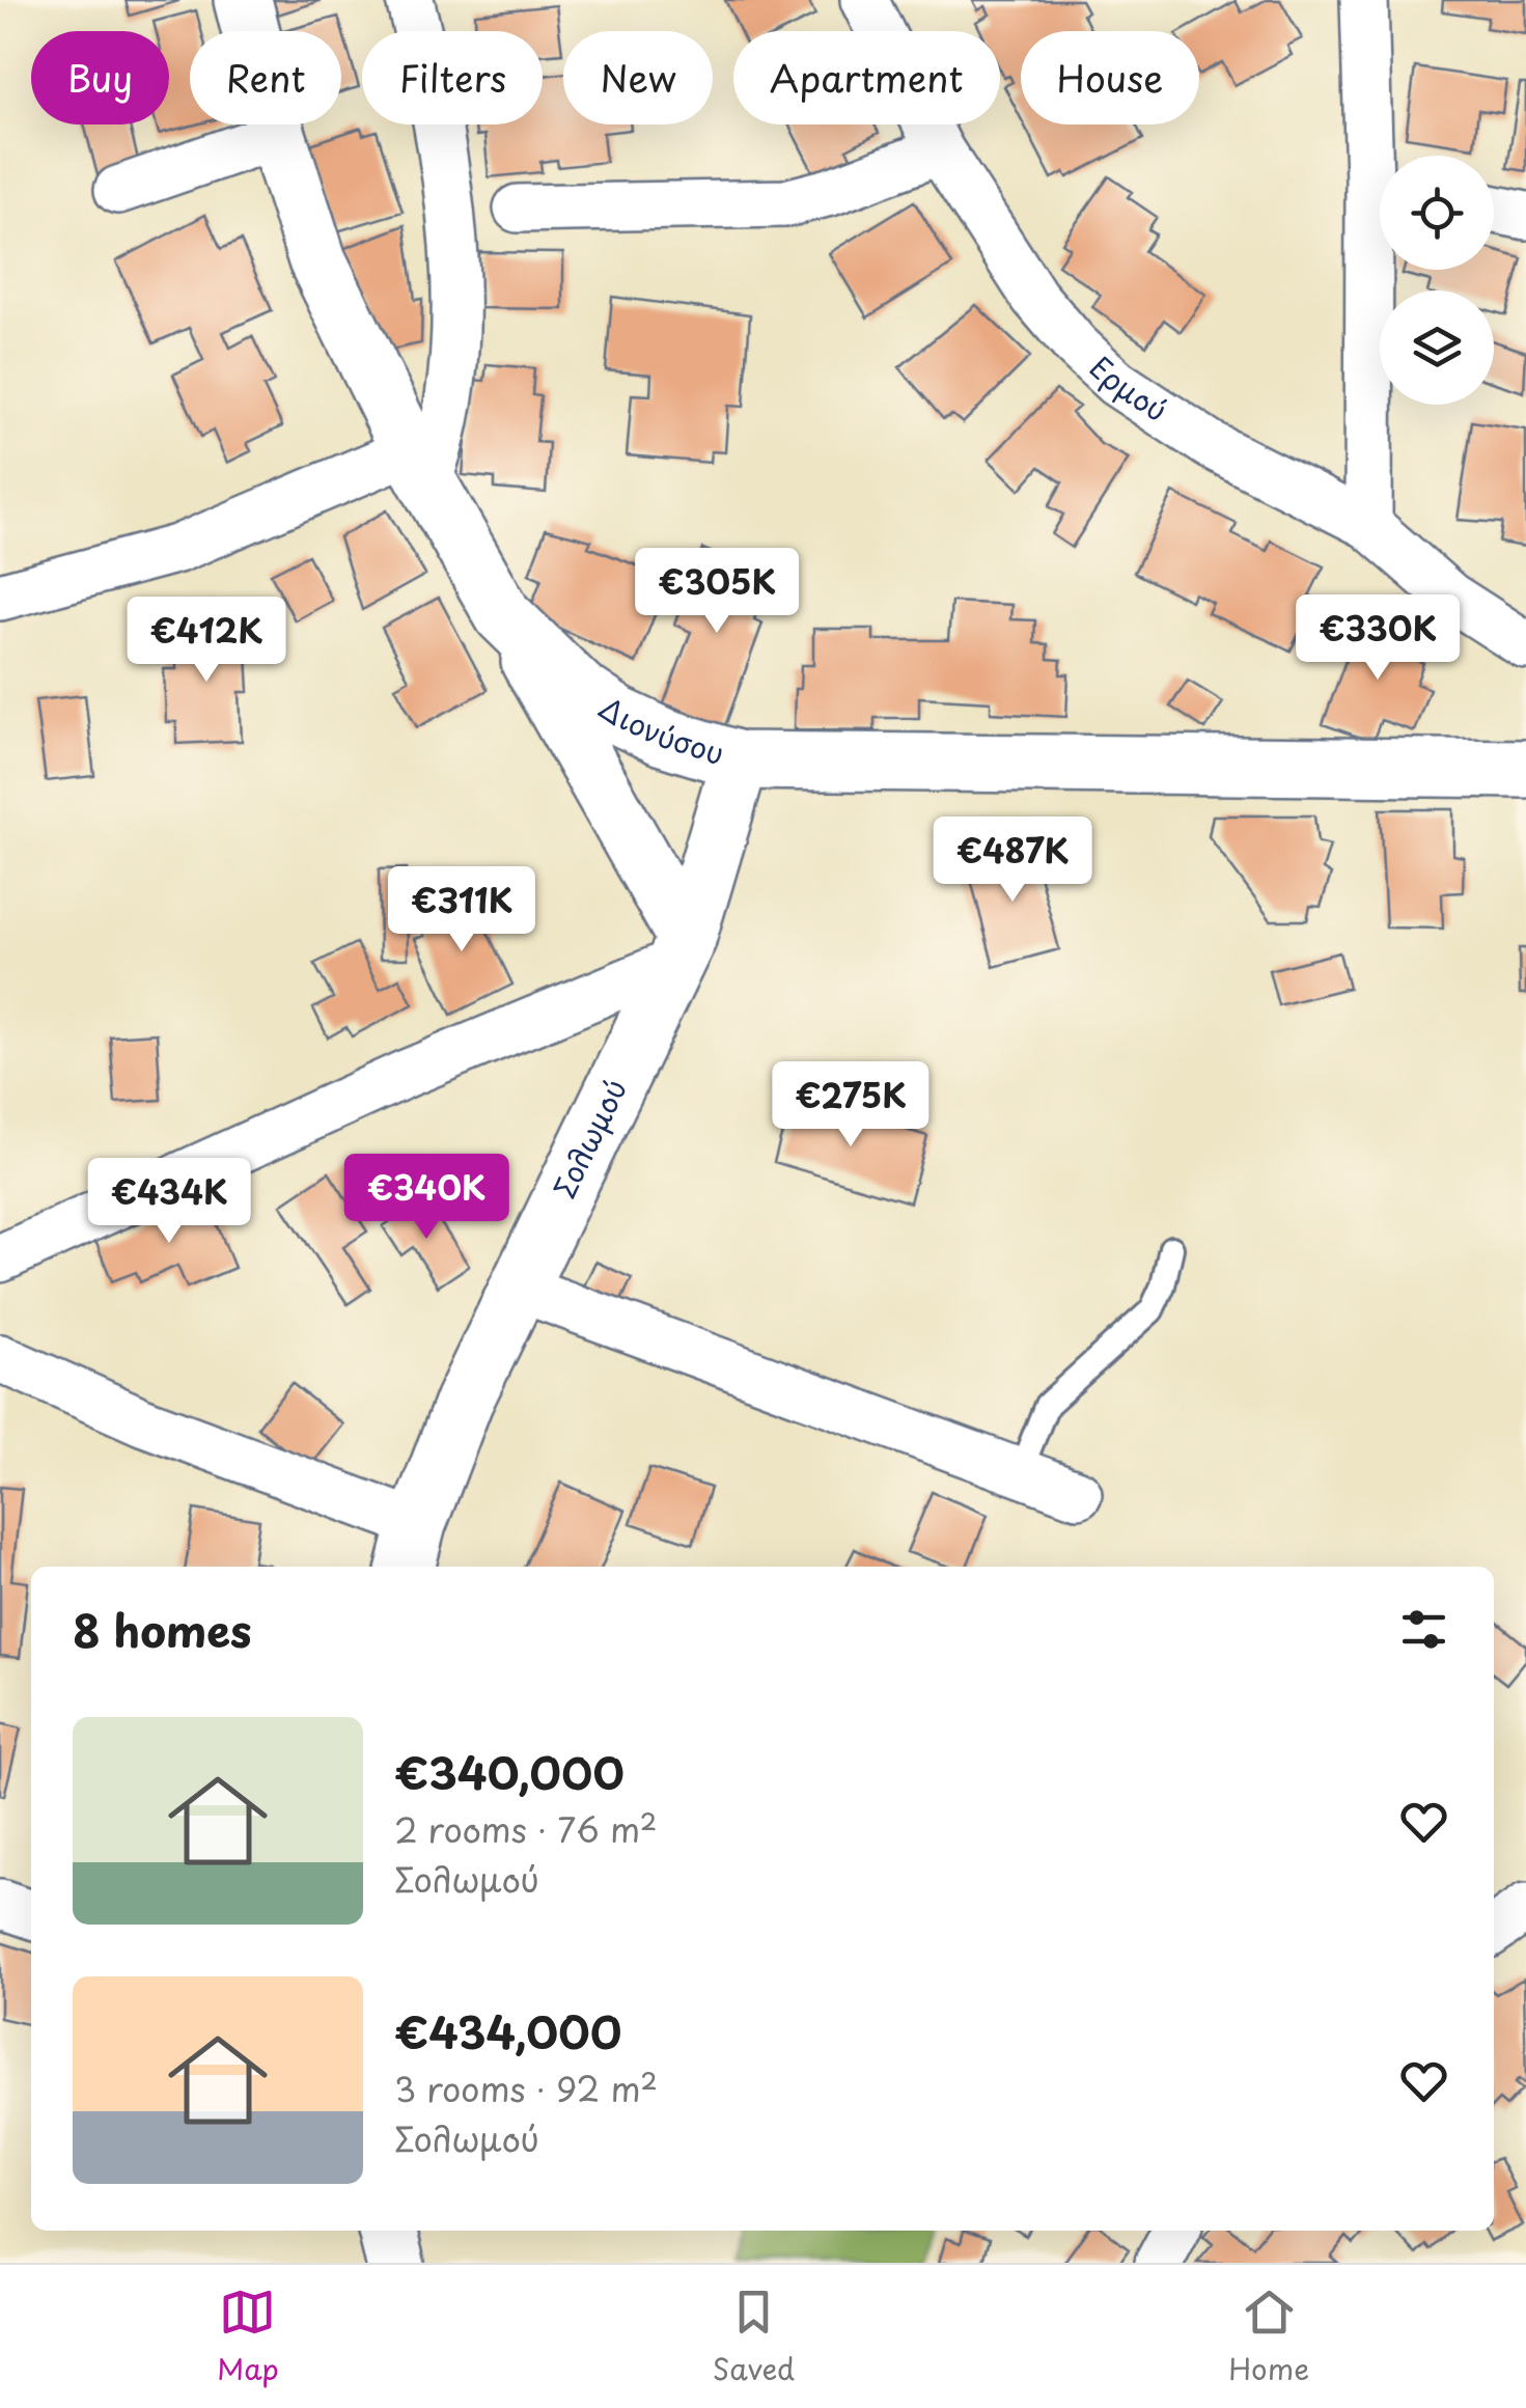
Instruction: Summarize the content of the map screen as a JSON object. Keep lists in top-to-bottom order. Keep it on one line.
{"streets":{"street":["Ερμού","Διονύσου","Σολωμού"]},"crossings":[["Διονύσου","Σολωμού"]],"page":{"chip":["Buy","Rent","Filters","New","Apartment","House"],"price":["€305K","€330K","€412K","€487K","€311K","€275K","€340K","€434K"],"heading":"8 homes","list":[{"name":"€340,000","note":"2 rooms · 76 m² · Σολωμού"},{"name":"€434,000","note":"3 rooms · 92 m² · Σολωμού"}],"tabs":["Map","Saved","Home"]}}
